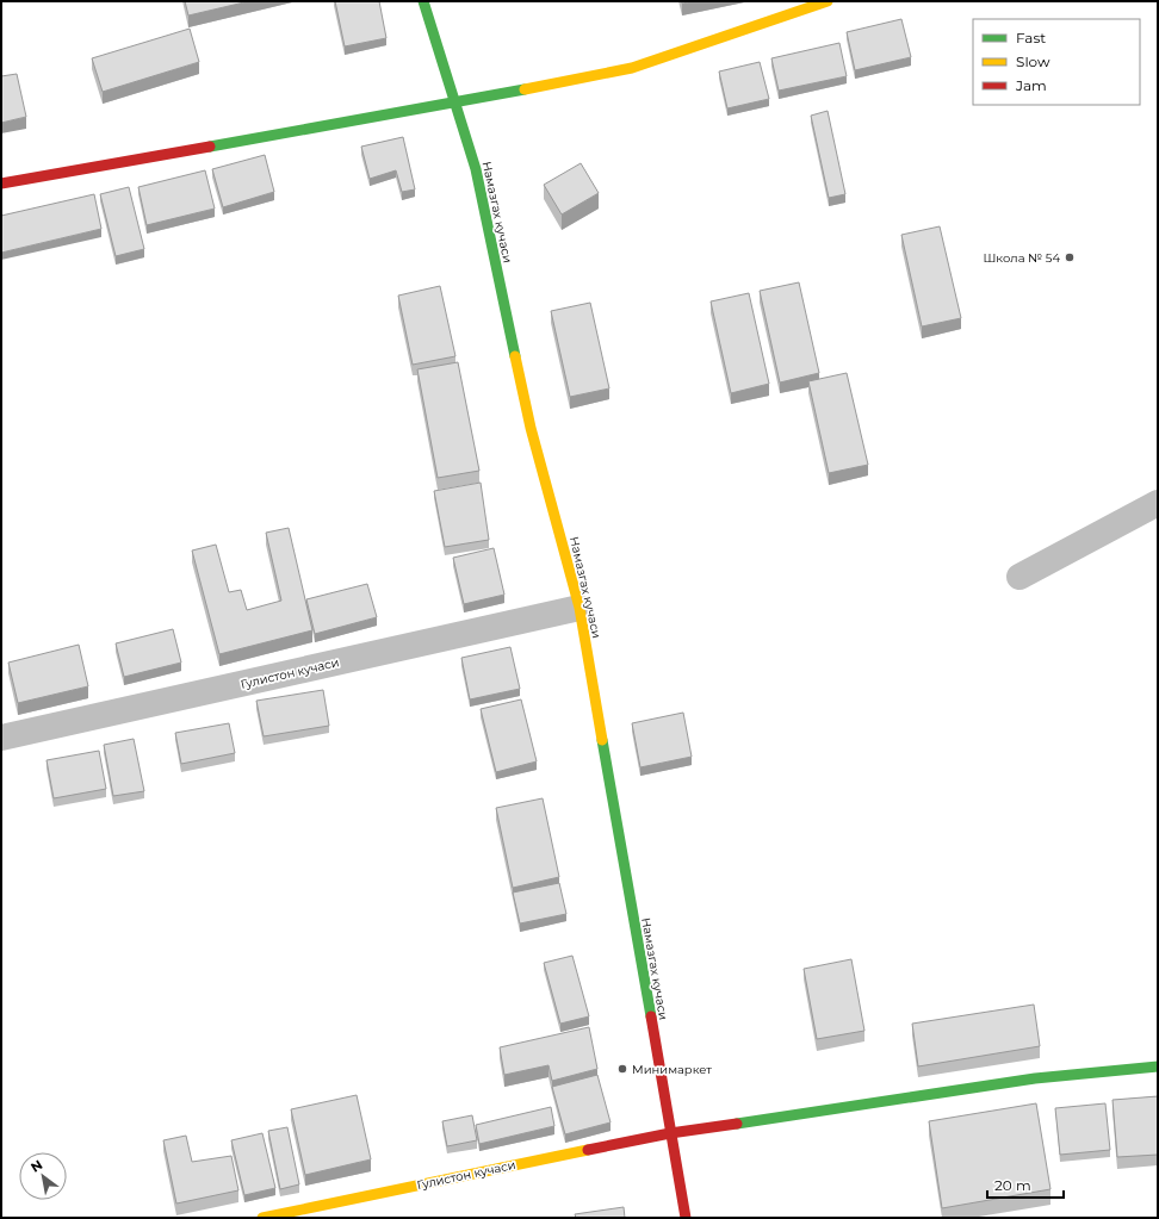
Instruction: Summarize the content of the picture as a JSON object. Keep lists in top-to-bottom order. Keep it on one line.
{"streets":{"street":["Намазгах кучаси","Гулистон кучаси"]},"crossings":[["Намазгах кучаси","Гулистон кучаси"]],"places":["Школа № 54","Минимаркет"],"legend":["Fast","Slow","Jam"],"scale_bar":"20 m","north":"top left"}
